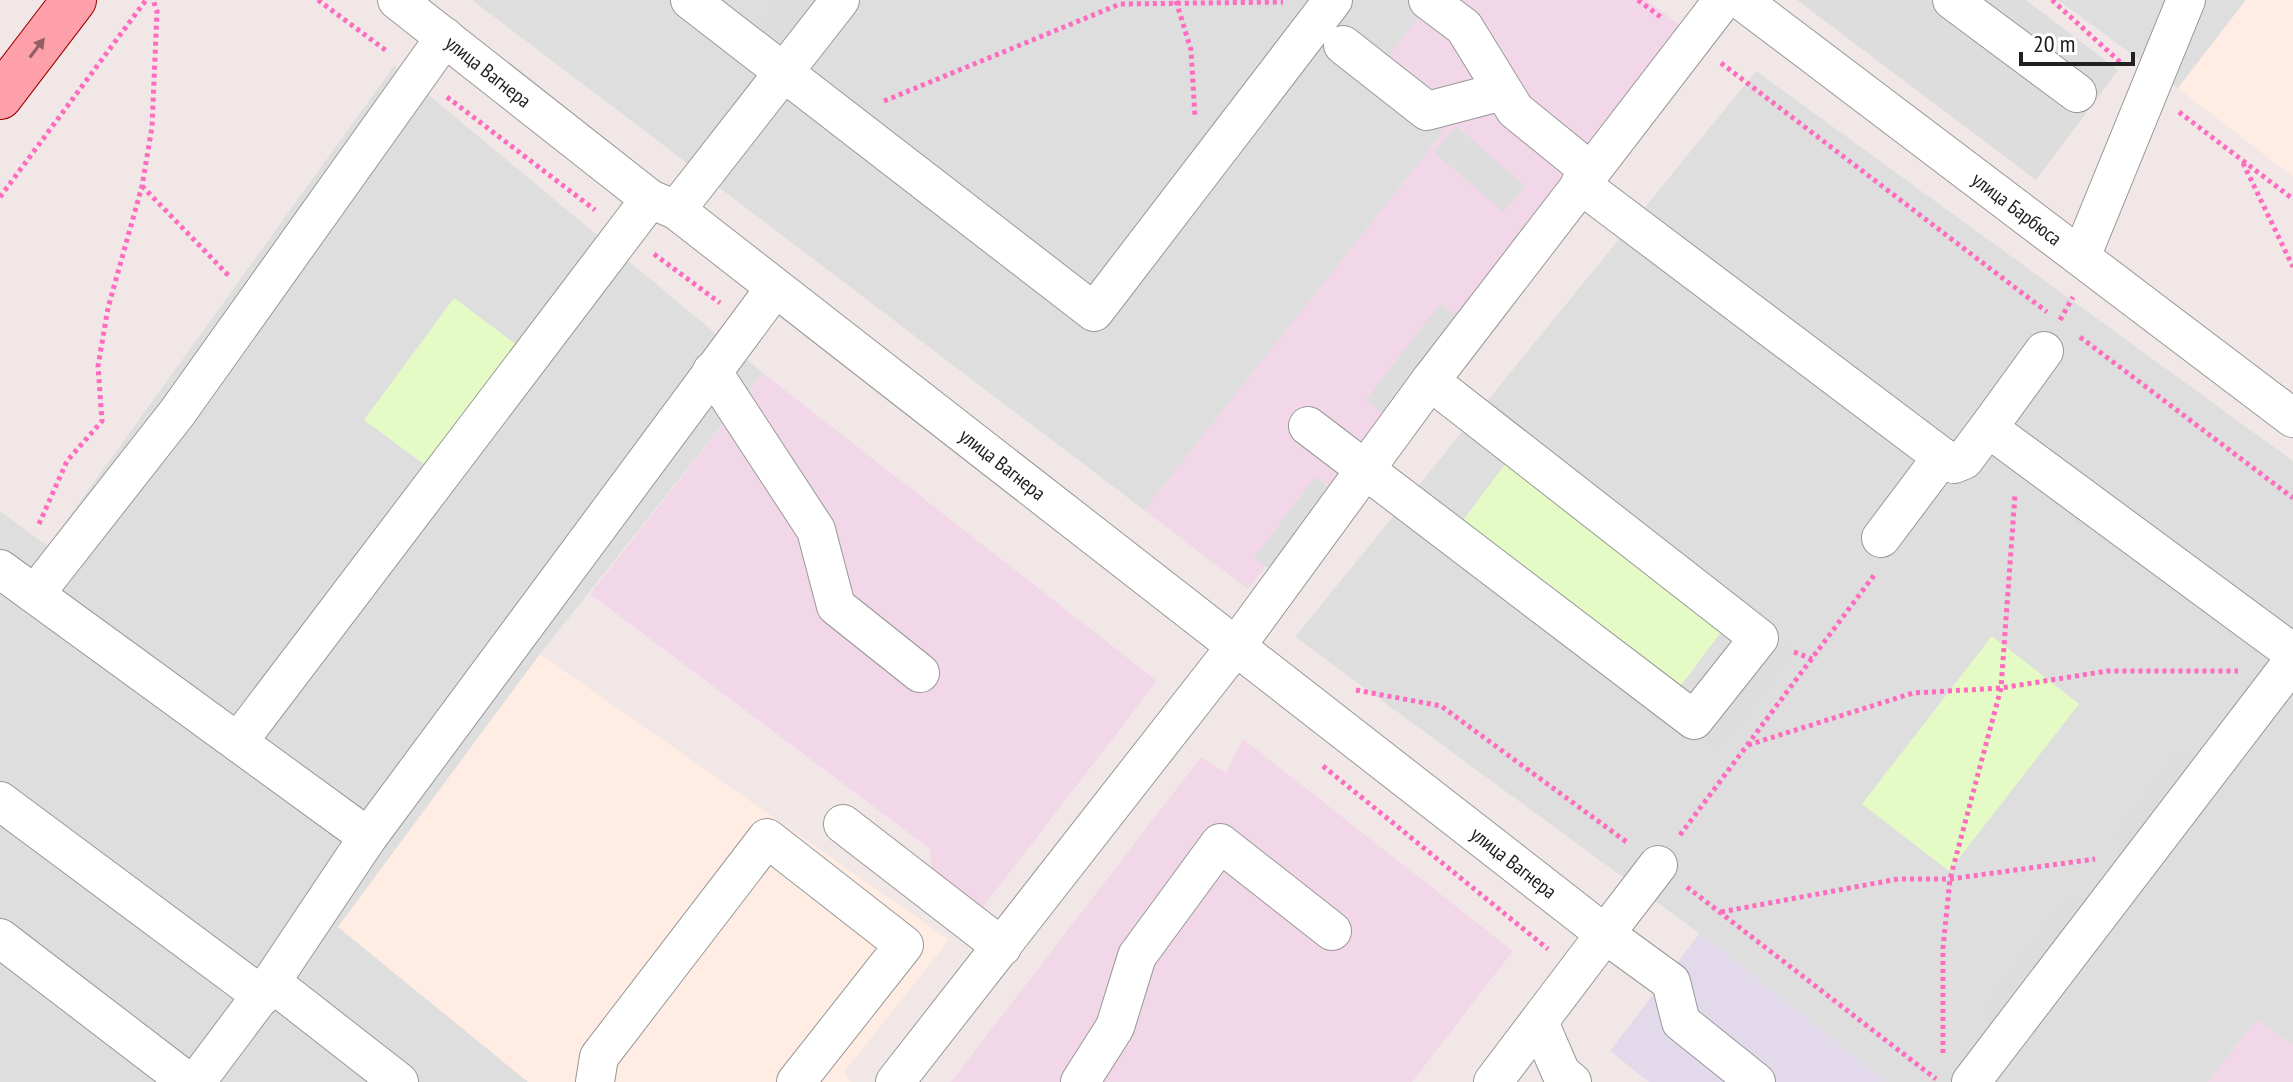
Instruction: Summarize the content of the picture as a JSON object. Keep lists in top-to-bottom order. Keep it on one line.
{"streets":{"street":["улица Вагнера","улица Барбюса"]},"scale_bar":"20 m"}
